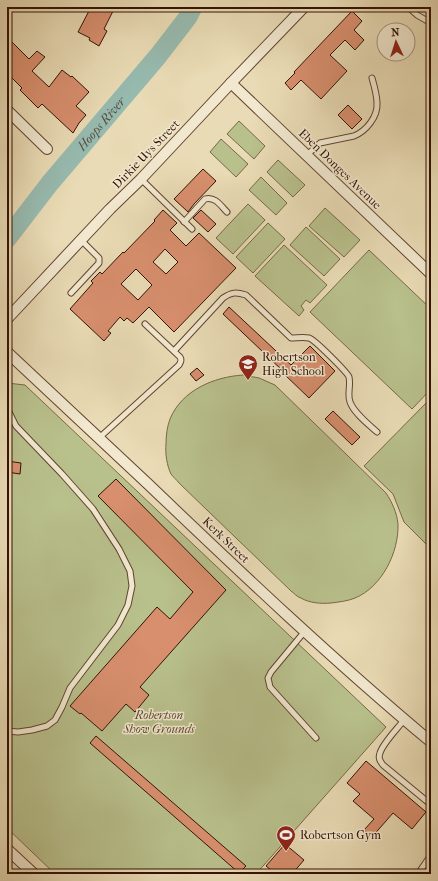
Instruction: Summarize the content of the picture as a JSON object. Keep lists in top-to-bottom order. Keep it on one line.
{"streets":{"street":["Dirkie Uys Street","Eben Donges Avenue","Kerk Street"]},"crossings":[["Dirkie Uys Street","Eben Donges Avenue"]],"water":["Hoops River"],"parks":["Robertson Show Grounds"],"places":{"school or university":["Robertson High School"],"sports":["Robertson Gym"]},"north":"top"}
